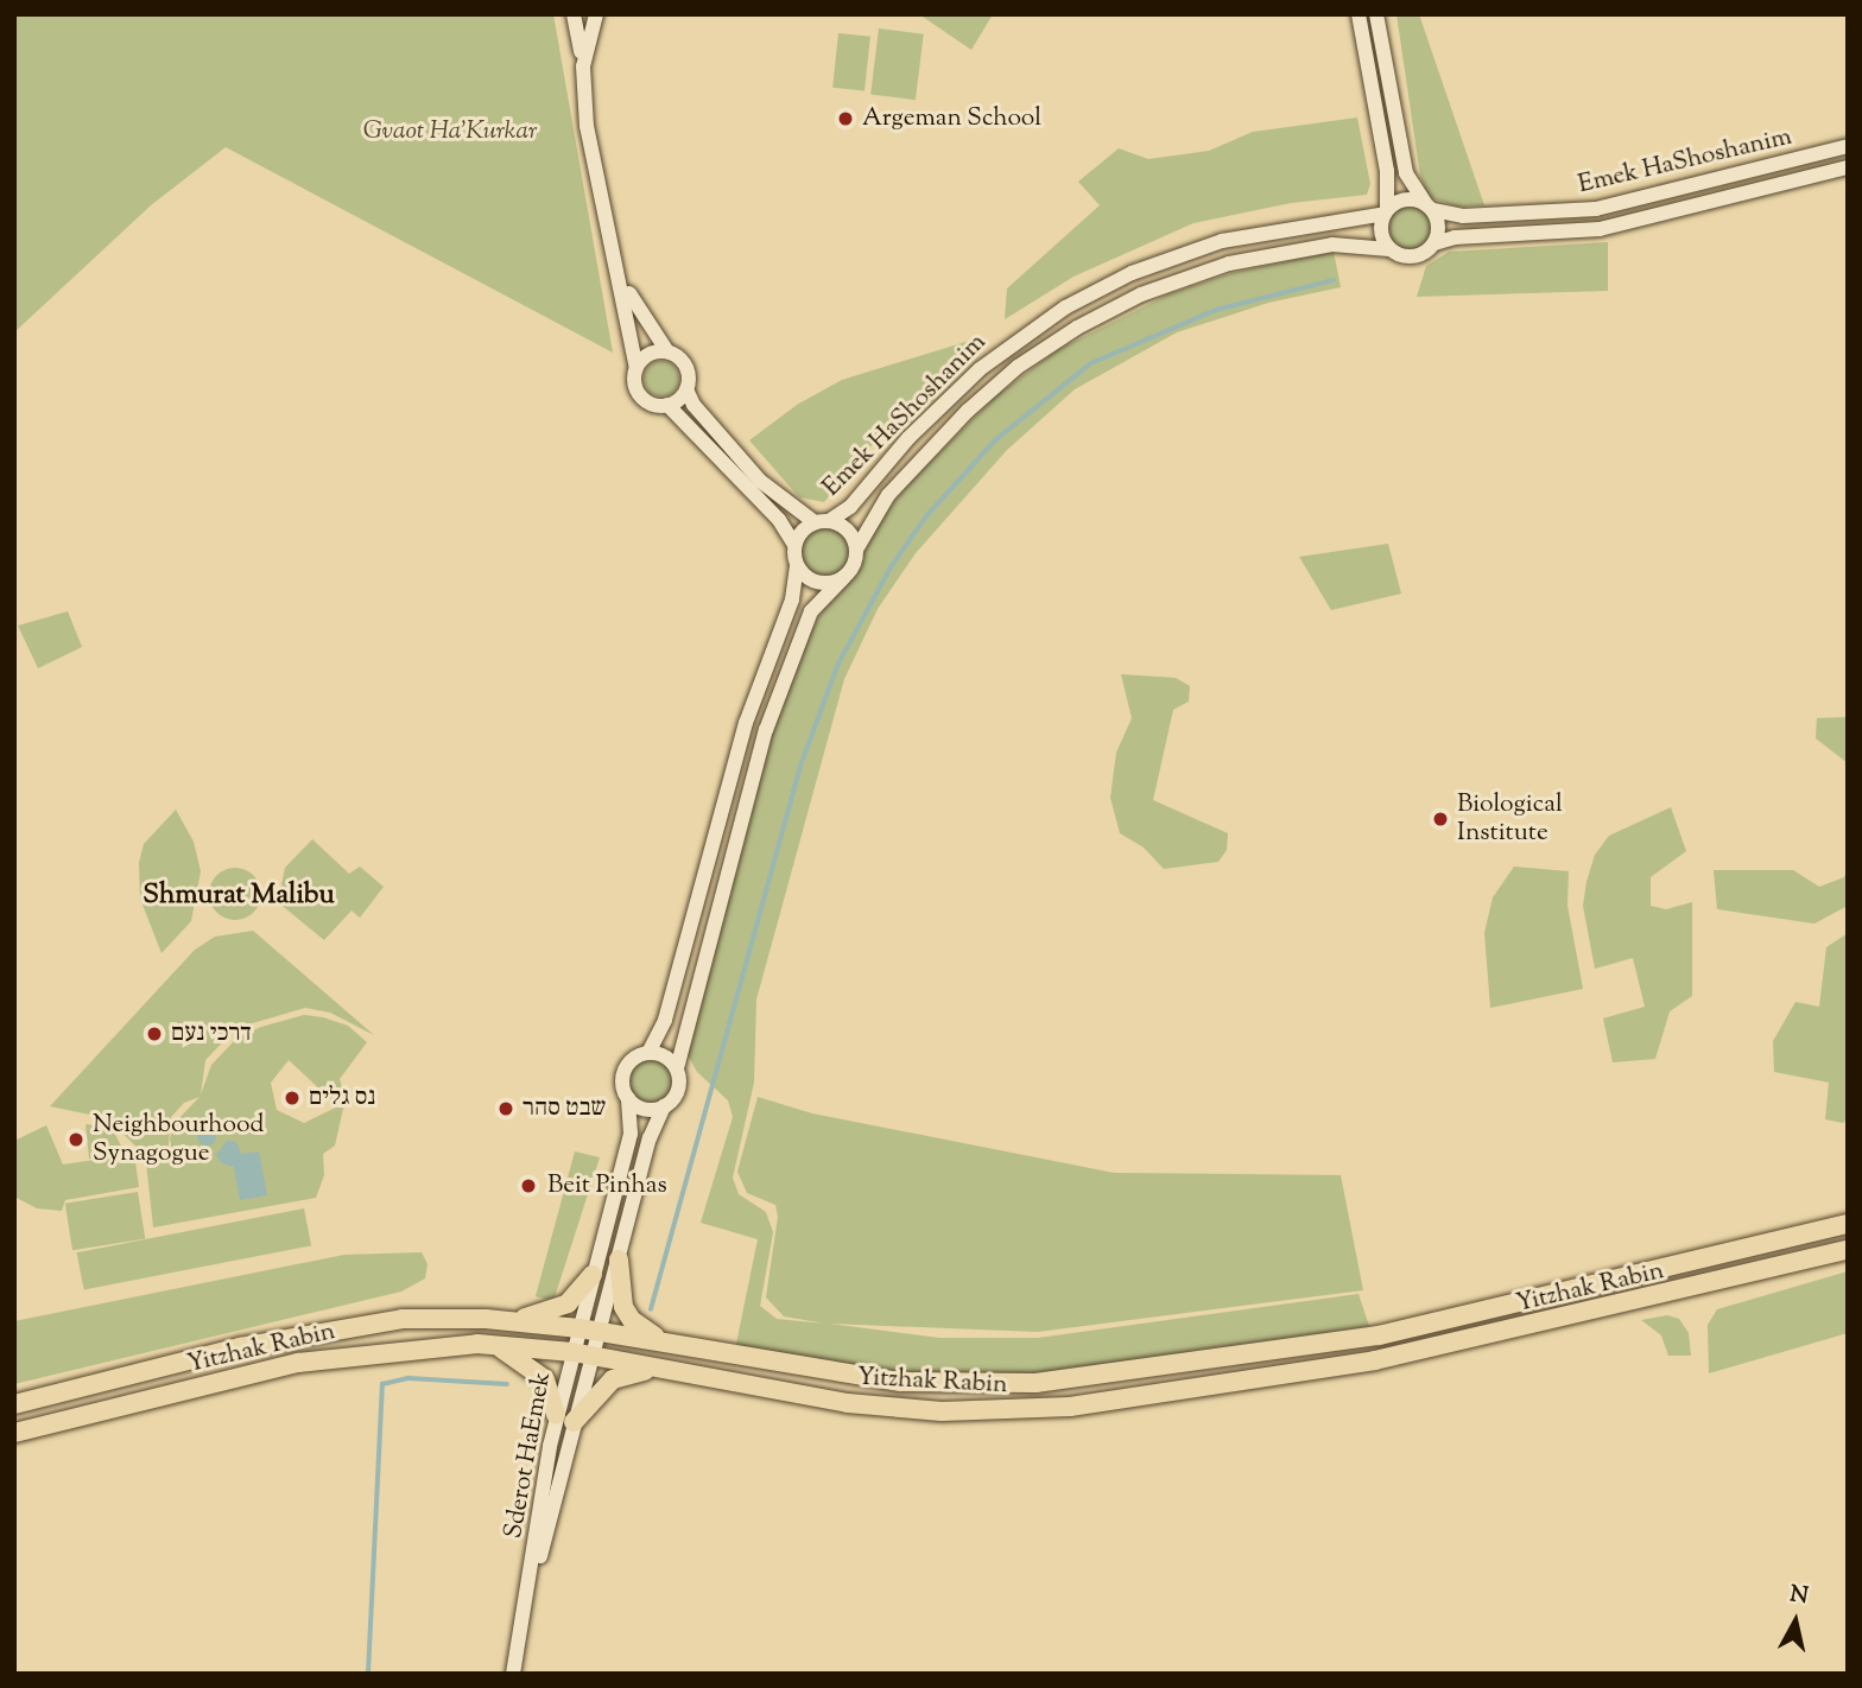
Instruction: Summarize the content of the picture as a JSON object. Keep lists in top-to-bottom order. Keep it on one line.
{"streets":{"main road":["Yitzhak Rabin"],"street":["Emek HaShoshanim","Sderot HaEmek"]},"crossings":[["Yitzhak Rabin","Sderot HaEmek"]],"districts":["Shmurat Malibu"],"parks":["Gvaot Ha'Kurkar"],"places":["Argeman School","Biological Institute","דרכי נעם","נס גלים","שבט סהר","Neighbourhood Synagogue","Beit Pinhas"],"north":"top"}
